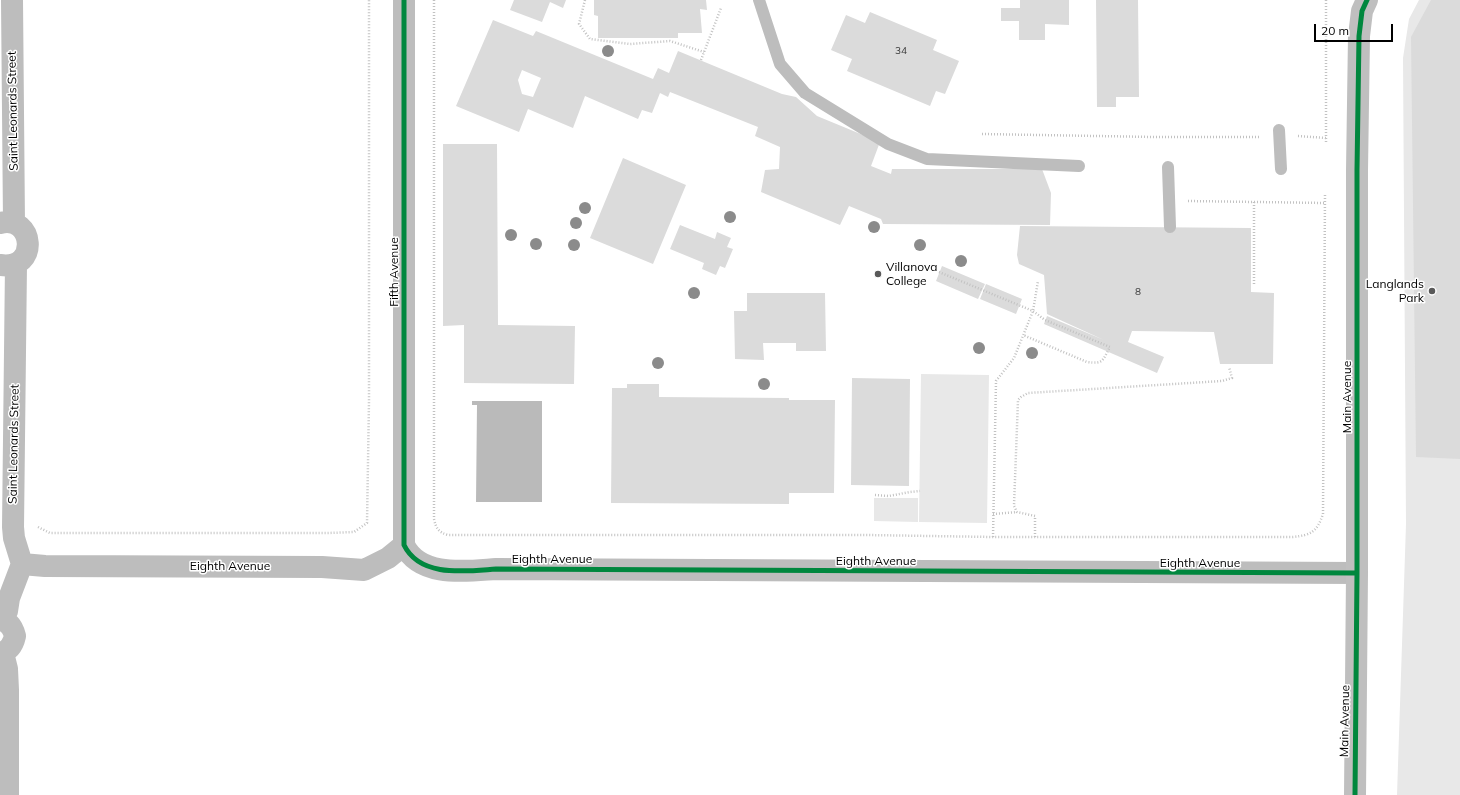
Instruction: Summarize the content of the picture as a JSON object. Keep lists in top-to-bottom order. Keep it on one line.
{"streets":{"street":["Saint Leonards Street","Fifth Avenue","Main Avenue","Eighth Avenue"]},"crossings":[["Saint Leonards Street","Eighth Avenue"],["Fifth Avenue","Eighth Avenue"],["Main Avenue","Eighth Avenue"]],"places":["Villanova College","Langlands Park"],"house_numbers":["34","8"],"scale_bar":"20 m"}
